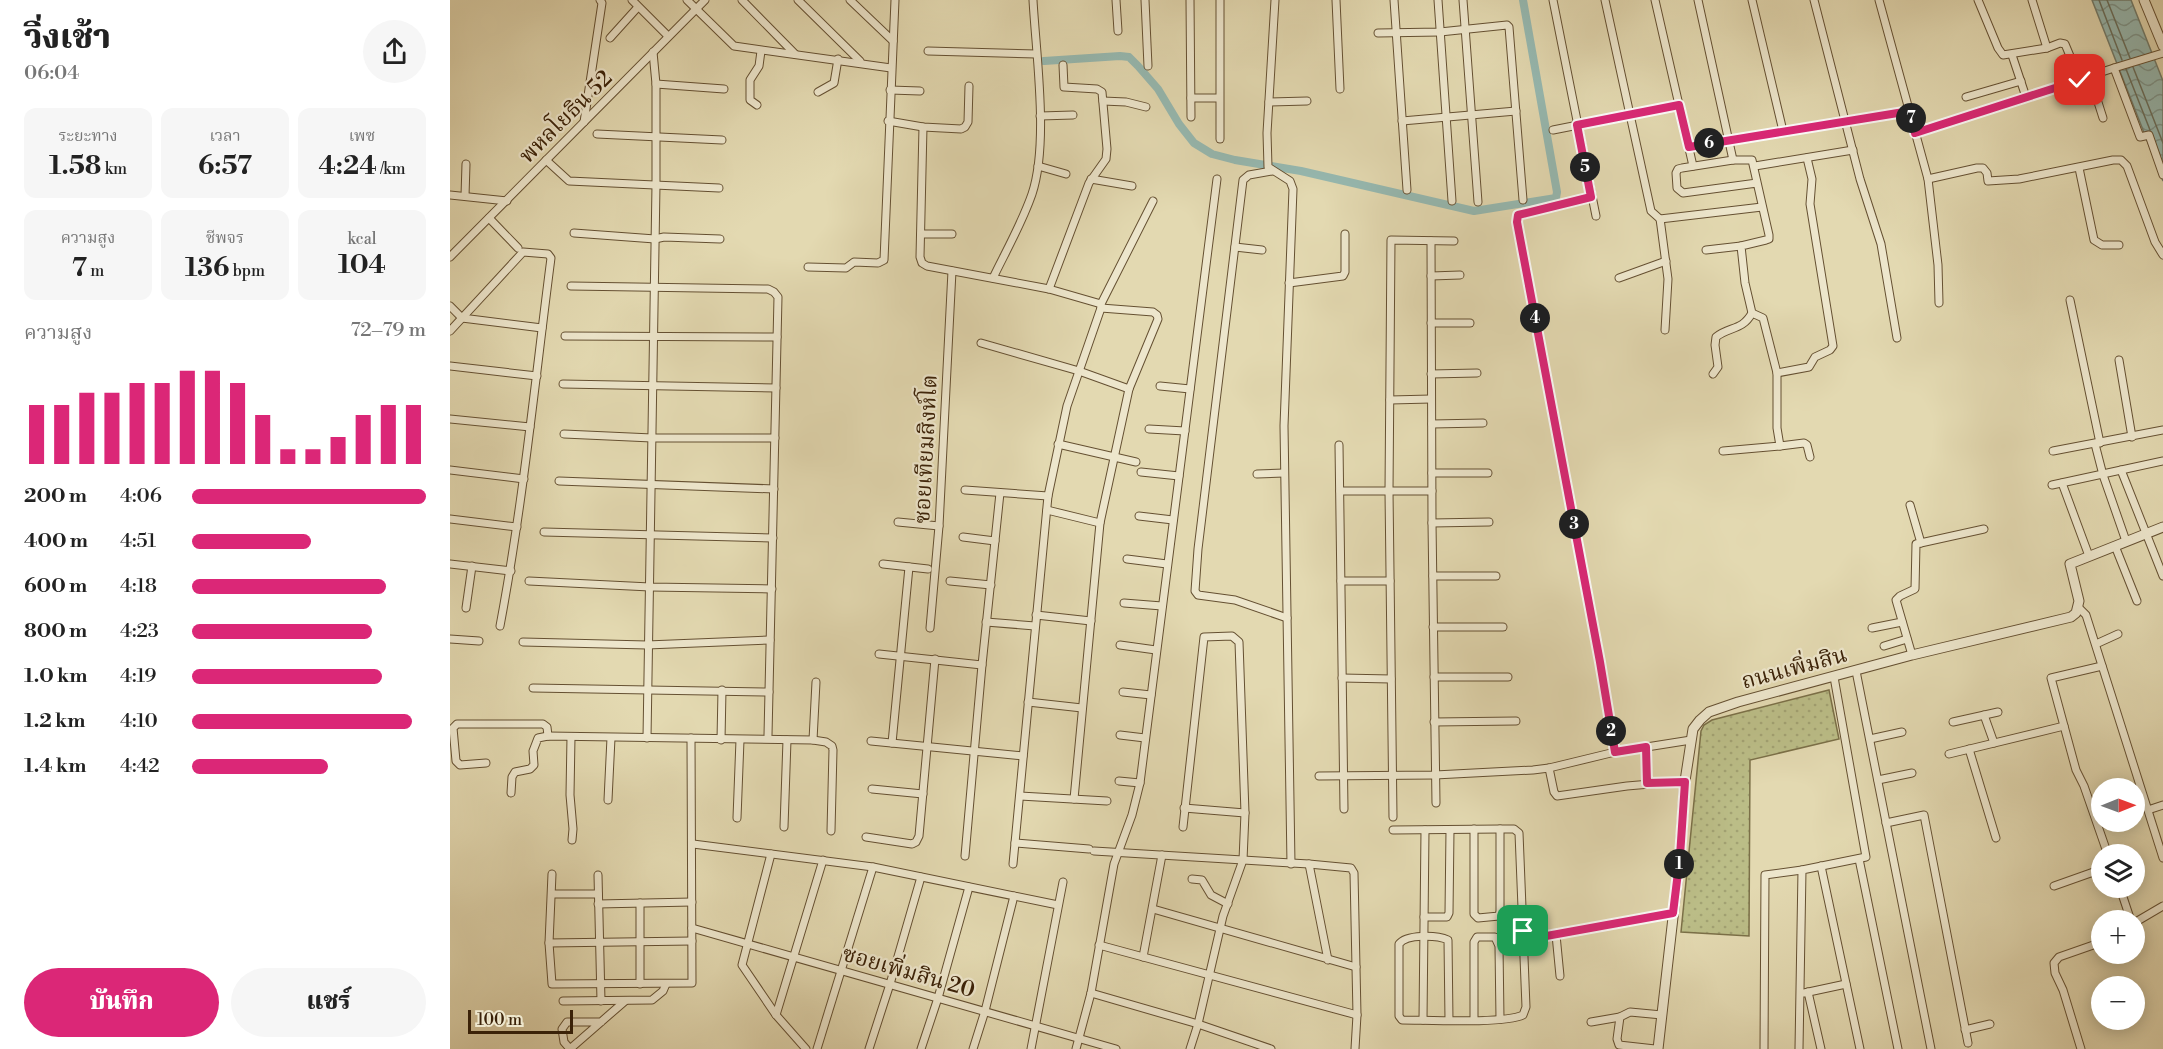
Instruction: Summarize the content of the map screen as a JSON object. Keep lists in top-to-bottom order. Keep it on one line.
{"streets":{"street":["พหลโยธิน 52","ซอยเทียมสิงห์โต","ถนนเพิ่มสิน","ซอยเพิ่มสิน 20"]},"scale_bar":"100 m","north":"right","page":{"heading":["วิ่งเช้า","06:04"],"stats":[["ระยะทาง","1.58 km"],["เวลา","6:57"],["เพซ","4:24 /km"],["ความสูง","7 m"],["ชีพจร","136 bpm"],["kcal","104"]],"pins":["7","6","5","4","3","2","1"],"chart":["ความสูง","72–79 m"],"list":[{"name":"200 m","note":"4:06"},{"name":"400 m","note":"4:51"},{"name":"600 m","note":"4:18"},{"name":"800 m","note":"4:23"},{"name":"1.0 km","note":"4:19"},{"name":"1.2 km","note":"4:10"},{"name":"1.4 km","note":"4:42"}],"map_buttons":["+","−"],"buttons":["บันทึก","แชร์"],"scale":"100 m"}}
